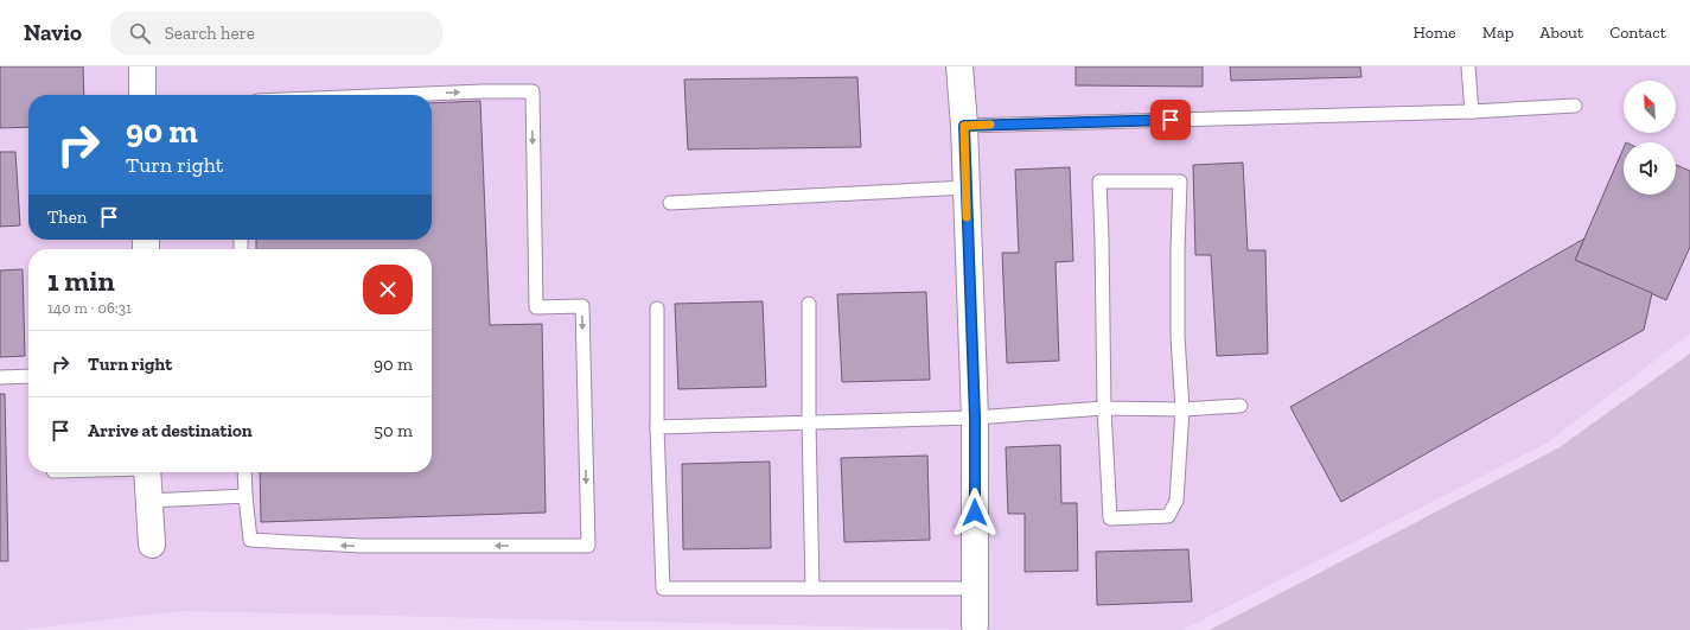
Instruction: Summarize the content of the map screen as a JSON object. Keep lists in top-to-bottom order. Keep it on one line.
{"north":"top left","page":{"header":"Navio","search":"Search here","nav":["Home","Map","About","Contact"],"turn":["90 m","Turn right"],"then":"Then","heading":["1 min","140 m · 06:31"],"list":[{"name":"Turn right","value":"90 m"},{"name":"Arrive at destination","value":"50 m"}]}}
